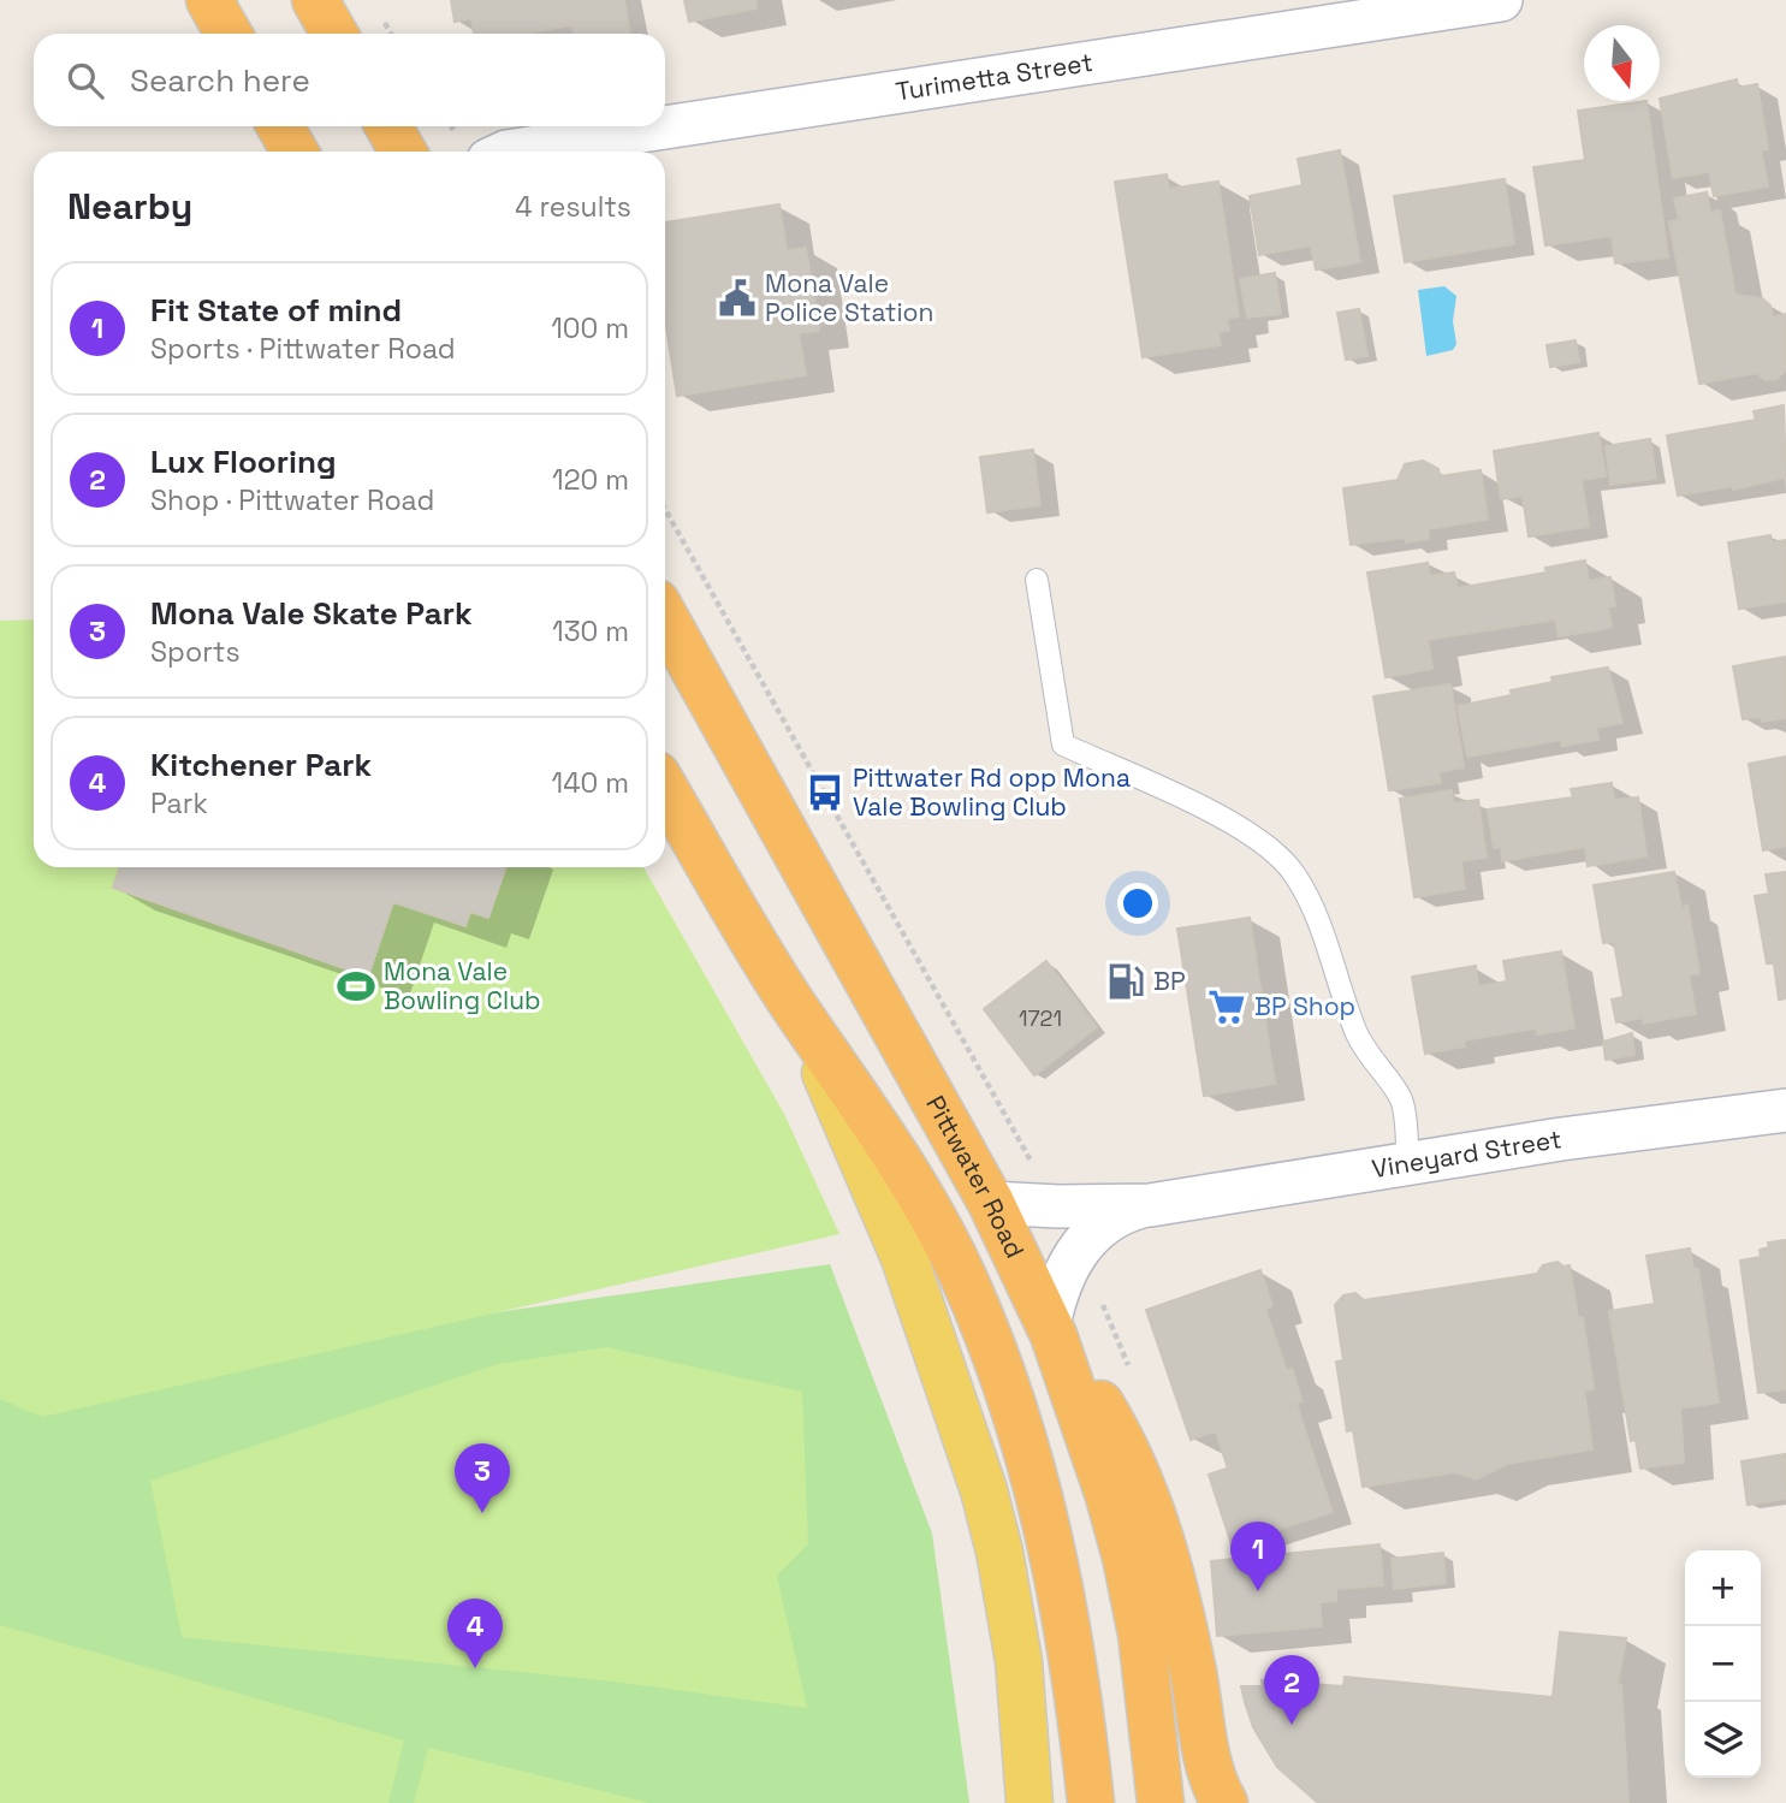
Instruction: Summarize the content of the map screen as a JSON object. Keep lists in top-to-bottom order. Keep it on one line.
{"streets":{"highway":["Pittwater Road"],"street":["Turimetta Street","Vineyard Street"]},"crossings":[["Vineyard Street","Pittwater Road"]],"places":{"public building":["Mona Vale Police Station"],"bus stop":["Pittwater Rd opp Mona Vale Bowling Club"],"fuel station":["BP"],"sports":["Mona Vale Bowling Club"],"supermarket":["BP Shop"]},"house_numbers":["1721"],"north":"bottom","page":{"search":"Search here","heading":["Nearby","4 results"],"list":[{"mark":"1","name":"Fit State of mind","note":"Sports · Pittwater Road","value":"100 m"},{"mark":"2","name":"Lux Flooring","note":"Shop · Pittwater Road","value":"120 m"},{"mark":"3","name":"Mona Vale Skate Park","note":"Sports","value":"130 m"},{"mark":"4","name":"Kitchener Park","note":"Park","value":"140 m"}],"pins":["3","1","4","2"],"map_buttons":["+","−"]}}
